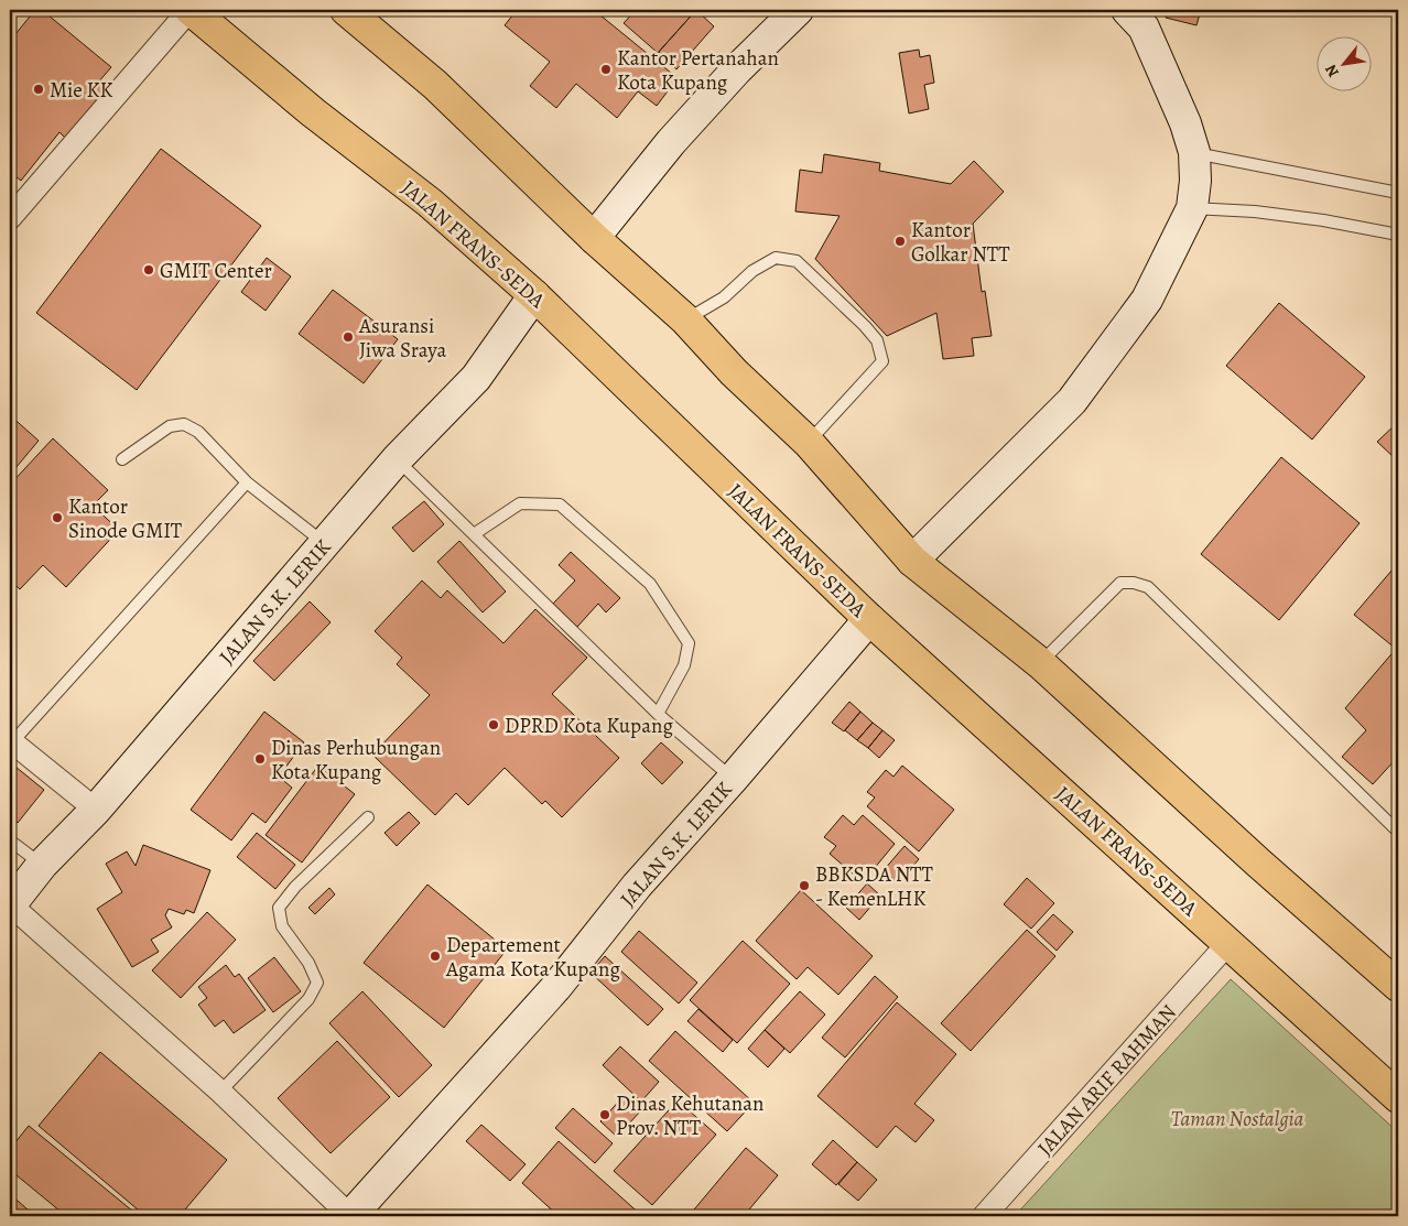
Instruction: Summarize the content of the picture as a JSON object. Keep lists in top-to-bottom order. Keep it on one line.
{"streets":{"main road":["JALAN FRANS-SEDA","JALAN S.K. LERIK"],"street":["JALAN ARIF RAHMAN"]},"crossings":[["JALAN FRANS-SEDA","JALAN S.K. LERIK"],["JALAN FRANS-SEDA","JALAN ARIF RAHMAN"]],"parks":["Taman Nostalgia"],"places":["Kantor Pertanahan Kota Kupang","Mie KK","Kantor Golkar NTT","GMIT Center","Asuransi Jiwa Sraya","Kantor Sinode GMIT","DPRD Kota Kupang","Dinas Perhubungan Kota Kupang","BBKSDA NTT - KemenLHK","Departement Agama Kota Kupang","Dinas Kehutanan Prov. NTT"],"north":"bottom left"}
